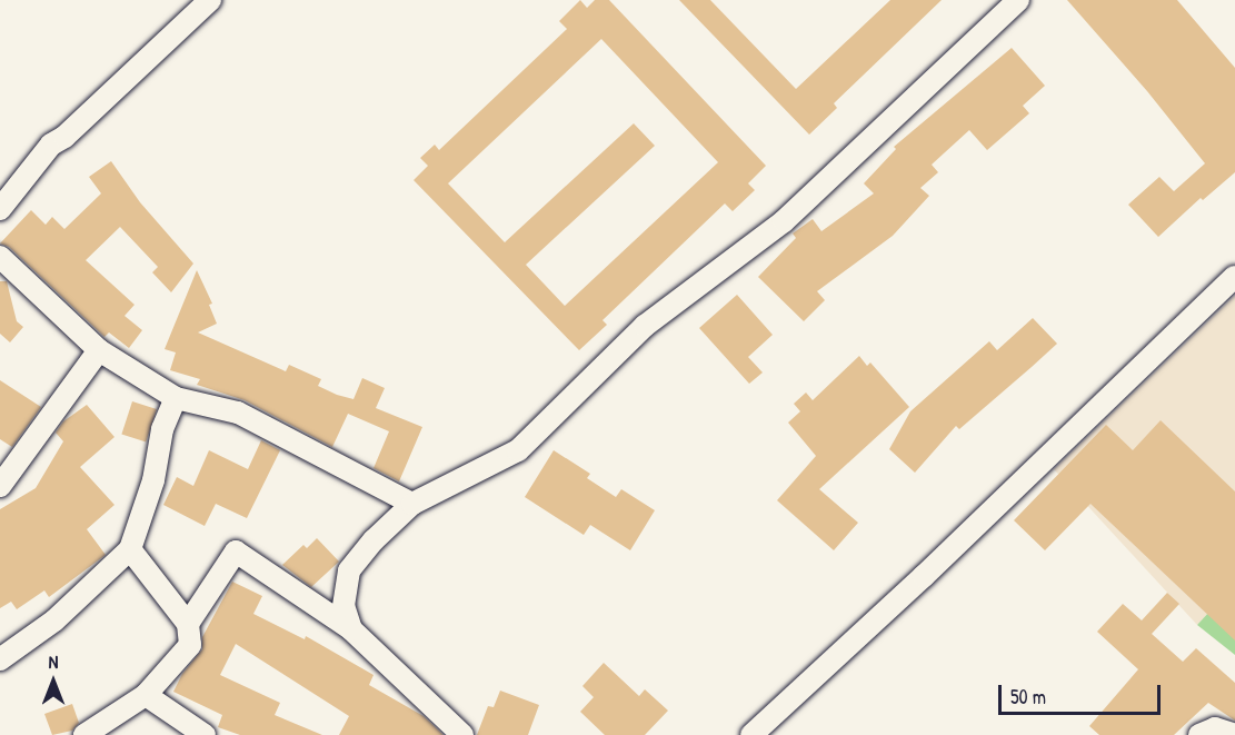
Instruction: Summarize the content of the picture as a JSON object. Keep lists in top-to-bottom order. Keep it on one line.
{"scale_bar":"50 m","north":"top"}
